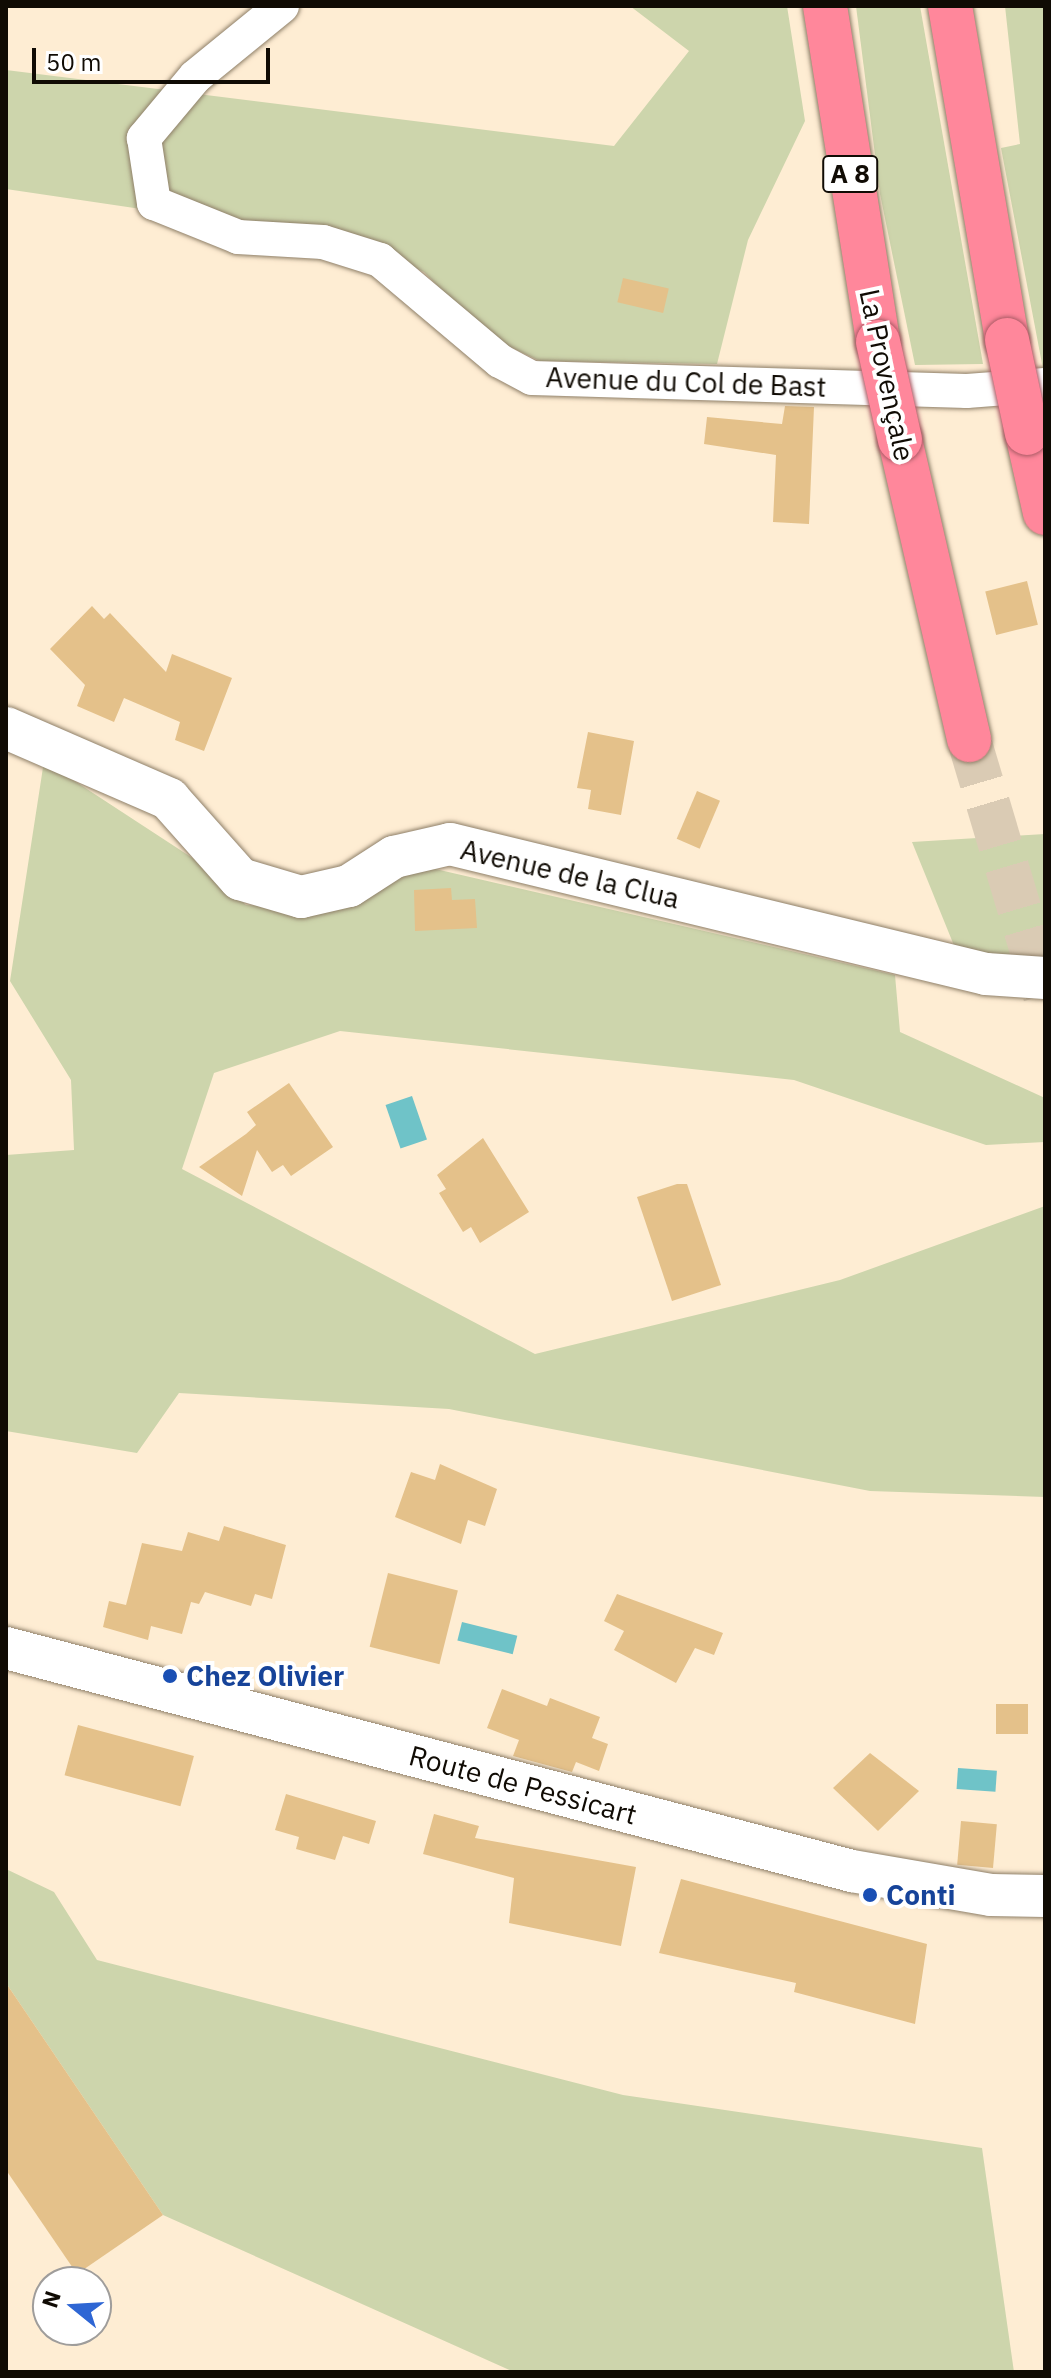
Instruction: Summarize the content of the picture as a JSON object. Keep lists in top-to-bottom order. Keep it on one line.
{"streets":{"highway":["A 8","La Provençale"],"street":["Avenue du Col de Bast","Avenue de la Clua","Route de Pessicart"]},"places":["Chez Olivier","Conti"],"scale_bar":"50 m","north":"left"}
